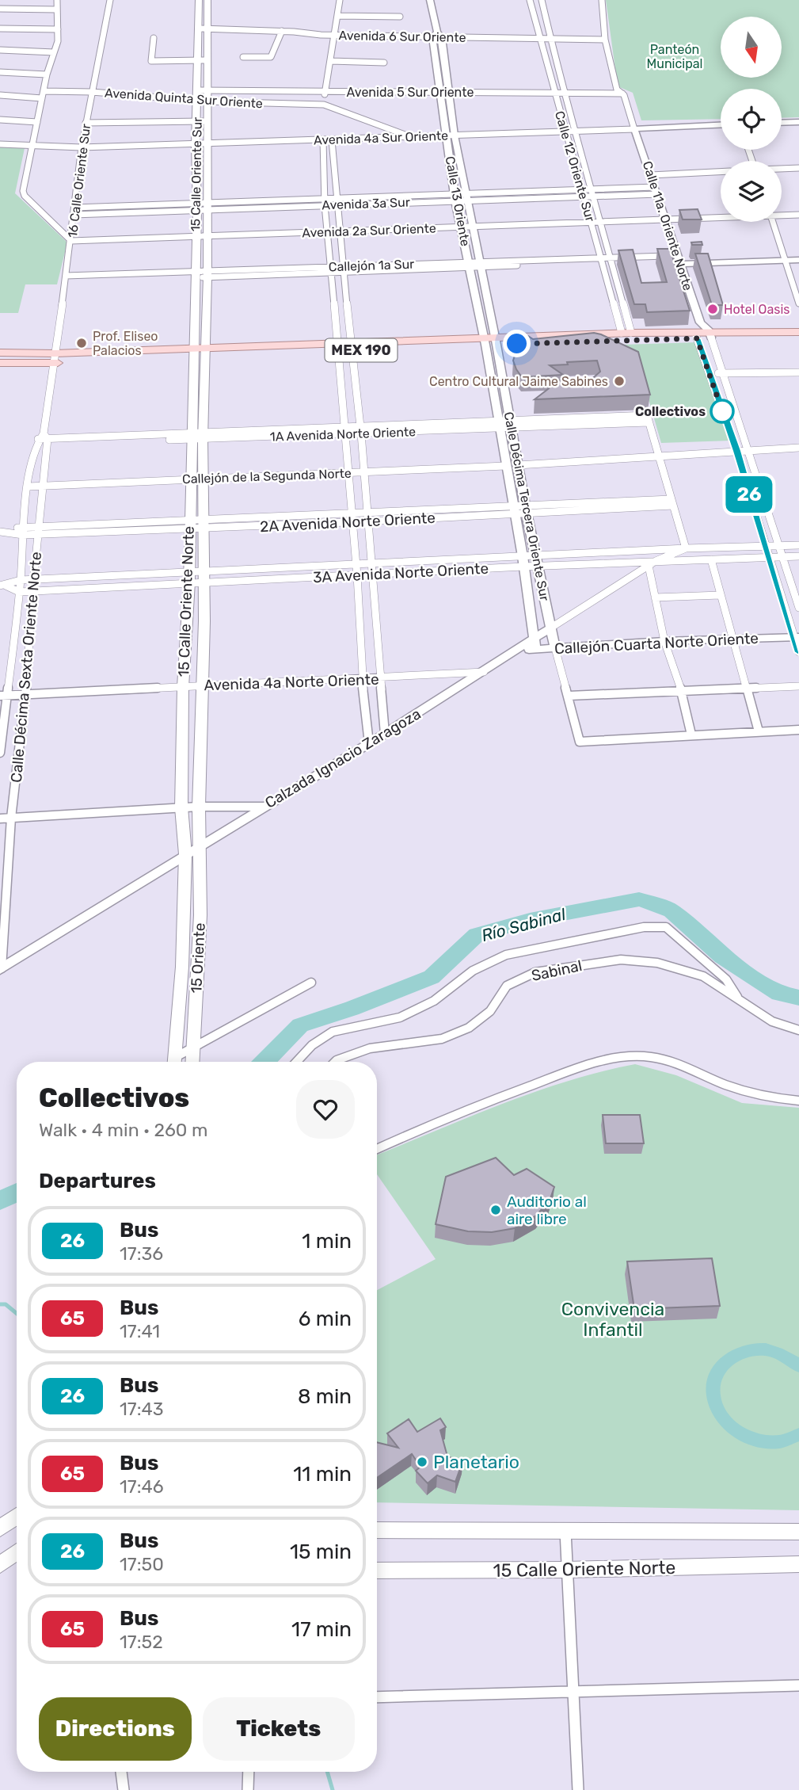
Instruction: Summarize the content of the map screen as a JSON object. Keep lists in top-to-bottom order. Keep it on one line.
{"streets":{"main road":["15 Calle Oriente Sur","MEX 190","15 Calle Oriente Norte","15 Oriente"],"street":["Avenida 6 Sur Oriente","Avenida 5 Sur Oriente","Avenida Quinta Sur Oriente","Avenida 4a Sur Oriente","Calle 12 Oriente Sur","16 Calle Oriente Sur","Calle 13 Oriente","Avenida 3a Sur","Calle 11a. Oriente Norte","Avenida 2a Sur Oriente","Callejón 1a Sur","1A Avenida Norte Oriente","Callejón de la Segunda Norte","Calle Décima Tercera Oriente Sur","2A Avenida Norte Oriente","3A Avenida Norte Oriente","Callejón Cuarta Norte Oriente","Calle Décima Sexta Oriente Norte","Avenida 4a Norte Oriente","Calzada Ignacio Zaragoza","Sabinal"]},"crossings":[["Avenida 6 Sur Oriente","Calle 12 Oriente Sur"],["Avenida 6 Sur Oriente","15 Calle Oriente Sur"],["Avenida 6 Sur Oriente","Calle 13 Oriente"],["Avenida 6 Sur Oriente","Calle Décima Tercera Oriente Sur"],["Avenida 5 Sur Oriente","Calle 12 Oriente Sur"],["Avenida 5 Sur Oriente","15 Calle Oriente Sur"],["Avenida 5 Sur Oriente","Calle 13 Oriente"],["Avenida 5 Sur Oriente","Calle Décima Tercera Oriente Sur"],["Avenida Quinta Sur Oriente","Avenida 4a Sur Oriente"],["Avenida Quinta Sur Oriente","15 Calle Oriente Sur"],["Avenida Quinta Sur Oriente","16 Calle Oriente Sur"],["Avenida 4a Sur Oriente","Calle 12 Oriente Sur"],["Avenida 4a Sur Oriente","15 Calle Oriente Sur"],["Avenida 4a Sur Oriente","16 Calle Oriente Sur"],["Avenida 4a Sur Oriente","Calle 13 Oriente"],["Avenida 4a Sur Oriente","Calle 11a. Oriente Norte"],["Avenida 4a Sur Oriente","Calle Décima Tercera Oriente Sur"],["Calle 12 Oriente Sur","Avenida 3a Sur"],["Calle 12 Oriente Sur","Avenida 2a Sur Oriente"],["Calle 12 Oriente Sur","Callejón 1a Sur"],["Calle 12 Oriente Sur","MEX 190"],["15 Calle Oriente Sur","Avenida 3a Sur"],["15 Calle Oriente Sur","Avenida 2a Sur Oriente"],["15 Calle Oriente Sur","Callejón 1a Sur"],["15 Calle Oriente Sur","MEX 190"],["15 Calle Oriente Sur","15 Calle Oriente Norte"],["16 Calle Oriente Sur","Avenida 3a Sur"],["16 Calle Oriente Sur","Avenida 2a Sur Oriente"],["16 Calle Oriente Sur","Callejón 1a Sur"],["16 Calle Oriente Sur","MEX 190"],["16 Calle Oriente Sur","Calle Décima Sexta Oriente Norte"],["Calle 13 Oriente","Avenida 3a Sur"],["Calle 13 Oriente","Avenida 2a Sur Oriente"],["Calle 13 Oriente","Callejón 1a Sur"],["Calle 13 Oriente","MEX 190"],["Calle 13 Oriente","Calle Décima Tercera Oriente Sur"],["Avenida 3a Sur","Calle 11a. Oriente Norte"],["Avenida 3a Sur","Calle Décima Tercera Oriente Sur"],["Calle 11a. Oriente Norte","Avenida 2a Sur Oriente"],["Calle 11a. Oriente Norte","Callejón 1a Sur"],["Calle 11a. Oriente Norte","MEX 190"],["Calle 11a. Oriente Norte","3A Avenida Norte Oriente"],["Calle 11a. Oriente Norte","Callejón Cuarta Norte Oriente"],["Avenida 2a Sur Oriente","Calle Décima Tercera Oriente Sur"],["Callejón 1a Sur","Calle Décima Tercera Oriente Sur"],["MEX 190","Calle Décima Tercera Oriente Sur"],["MEX 190","15 Calle Oriente Norte"],["MEX 190","Calle Décima Sexta Oriente Norte"],["1A Avenida Norte Oriente","Calle Décima Tercera Oriente Sur"],["1A Avenida Norte Oriente","15 Calle Oriente Norte"],["1A Avenida Norte Oriente","Calle Décima Sexta Oriente Norte"],["Callejón de la Segunda Norte","Calle Décima Tercera Oriente Sur"],["Callejón de la Segunda Norte","15 Calle Oriente Norte"],["Callejón de la Segunda Norte","Calle Décima Sexta Oriente Norte"],["Calle Décima Tercera Oriente Sur","2A Avenida Norte Oriente"],["Calle Décima Tercera Oriente Sur","3A Avenida Norte Oriente"],["Calle Décima Tercera Oriente Sur","Callejón Cuarta Norte Oriente"],["Calle Décima Tercera Oriente Sur","Calzada Ignacio Zaragoza"],["2A Avenida Norte Oriente","15 Calle Oriente Norte"],["2A Avenida Norte Oriente","Calle Décima Sexta Oriente Norte"],["3A Avenida Norte Oriente","15 Calle Oriente Norte"],["3A Avenida Norte Oriente","Calle Décima Sexta Oriente Norte"],["3A Avenida Norte Oriente","Calzada Ignacio Zaragoza"],["15 Calle Oriente Norte","Avenida 4a Norte Oriente"],["15 Calle Oriente Norte","Calzada Ignacio Zaragoza"],["15 Calle Oriente Norte","15 Oriente"],["Callejón Cuarta Norte Oriente","Calzada Ignacio Zaragoza"],["Calle Décima Sexta Oriente Norte","Avenida 4a Norte Oriente"],["Calle Décima Sexta Oriente Norte","Calzada Ignacio Zaragoza"],["Avenida 4a Norte Oriente","Calzada Ignacio Zaragoza"],["Calzada Ignacio Zaragoza","15 Oriente"]],"water":["Río Sabinal"],"parks":["Panteón Municipal","Convivencia Infantil"],"places":["Hotel Oasis","Prof. Eliseo Palacios","Centro Cultural Jaime Sabines","Collectivos","Auditorio al aire libre","Planetario"],"lines":["bus line 26"],"north":"bottom","page":{"on_map":"26","heading":[["Collectivos","Walk · 4 min · 260 m"],"Departures"],"list":[{"mark":"26","name":"Bus","note":"17:36","value":"1 min"},{"mark":"65","name":"Bus","note":"17:41","value":"6 min"},{"mark":"26","name":"Bus","note":"17:43","value":"8 min"},{"mark":"65","name":"Bus","note":"17:46","value":"11 min"},{"mark":"26","name":"Bus","note":"17:50","value":"15 min"},{"mark":"65","name":"Bus","note":"17:52","value":"17 min"}],"buttons":["Directions","Tickets"]}}
